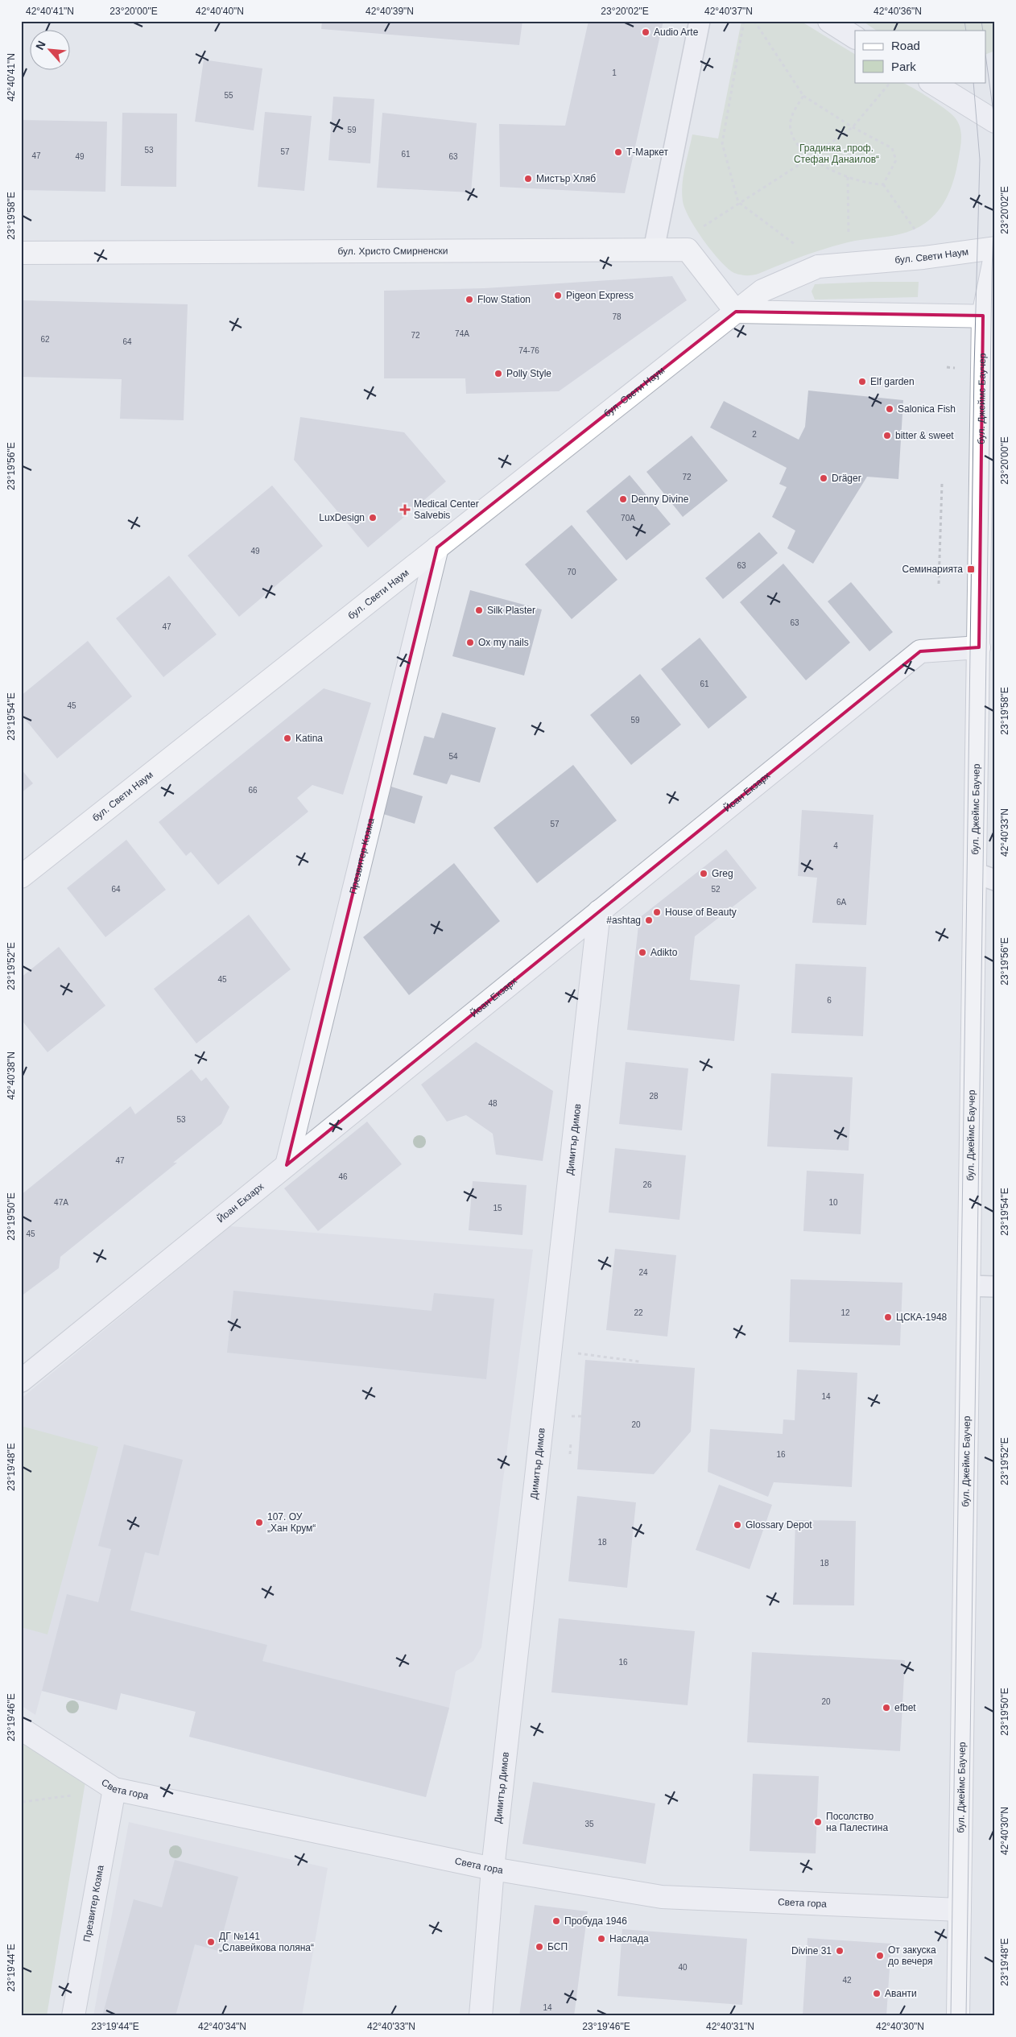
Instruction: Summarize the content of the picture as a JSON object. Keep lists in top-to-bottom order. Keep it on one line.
{"streets":{"street":["бул. Христо Смирненски","бул. Свети Наум","бул. Джеймс Баучер","Йоан Екзарх","Презвитер Козма","Димитър Димов","Света гора"]},"crossings":[["бул. Христо Смирненски","бул. Свети Наум"],["бул. Свети Наум","Презвитер Козма"],["бул. Джеймс Баучер","Йоан Екзарх"],["бул. Джеймс Баучер","Света гора"],["Йоан Екзарх","Презвитер Козма"],["Йоан Екзарх","Димитър Димов"],["Презвитер Козма","Света гора"],["Димитър Димов","Света гора"]],"parks":["Градинка „проф. Стефан Данаилов“"],"places":{"other":["Audio Arte","Т-Маркет","Мистър Хляб","Pigeon Express","Flow Station","Polly Style","Elf garden","Salonica Fish","bitter & sweet","Dräger","Denny Divine","LuxDesign","Silk Plaster","Ox my nails","Katina","Greg","House of Beauty","#ashtag","Adikto","ЦСКА-1948","107. ОУ „Хан Крум“","Glossary Depot","efbet","Посолство на Палестина","Пробуда 1946","Наслада","ДГ №141 „Славейкова поляна“","БСП","Divine 31","От закуска до вечеря","Аванти"],"health":["Medical Center Salvebis"],"transit":["Семинарията"]},"house_numbers":["1","55","59","53","57","61","47","49","63","78","74А","72","62","64","74-76","2","72","70A","49","63","70","63","47","61","45","59","54","66","57","4","64","52","6A","45","6","28","48","53","47","46","26","47А","10","15","45","24","22","12","14","20","16","18","18","16","20","35","40","42","14"],"legend":["Road","Park"],"north":"top left","coordinates":["42°40'41\"N","23°20'00\"E","42°40'40\"N","42°40'39\"N","23°20'02\"E","42°40'37\"N","42°40'36\"N","23°19'58\"E","23°19'56\"E","23°19'54\"E","42°40'33\"N","23°19'52\"E","42°40'38\"N","23°19'50\"E","23°19'48\"E","23°19'46\"E","42°40'30\"N","23°19'44\"E","42°40'34\"N","42°40'31\"N"]}
